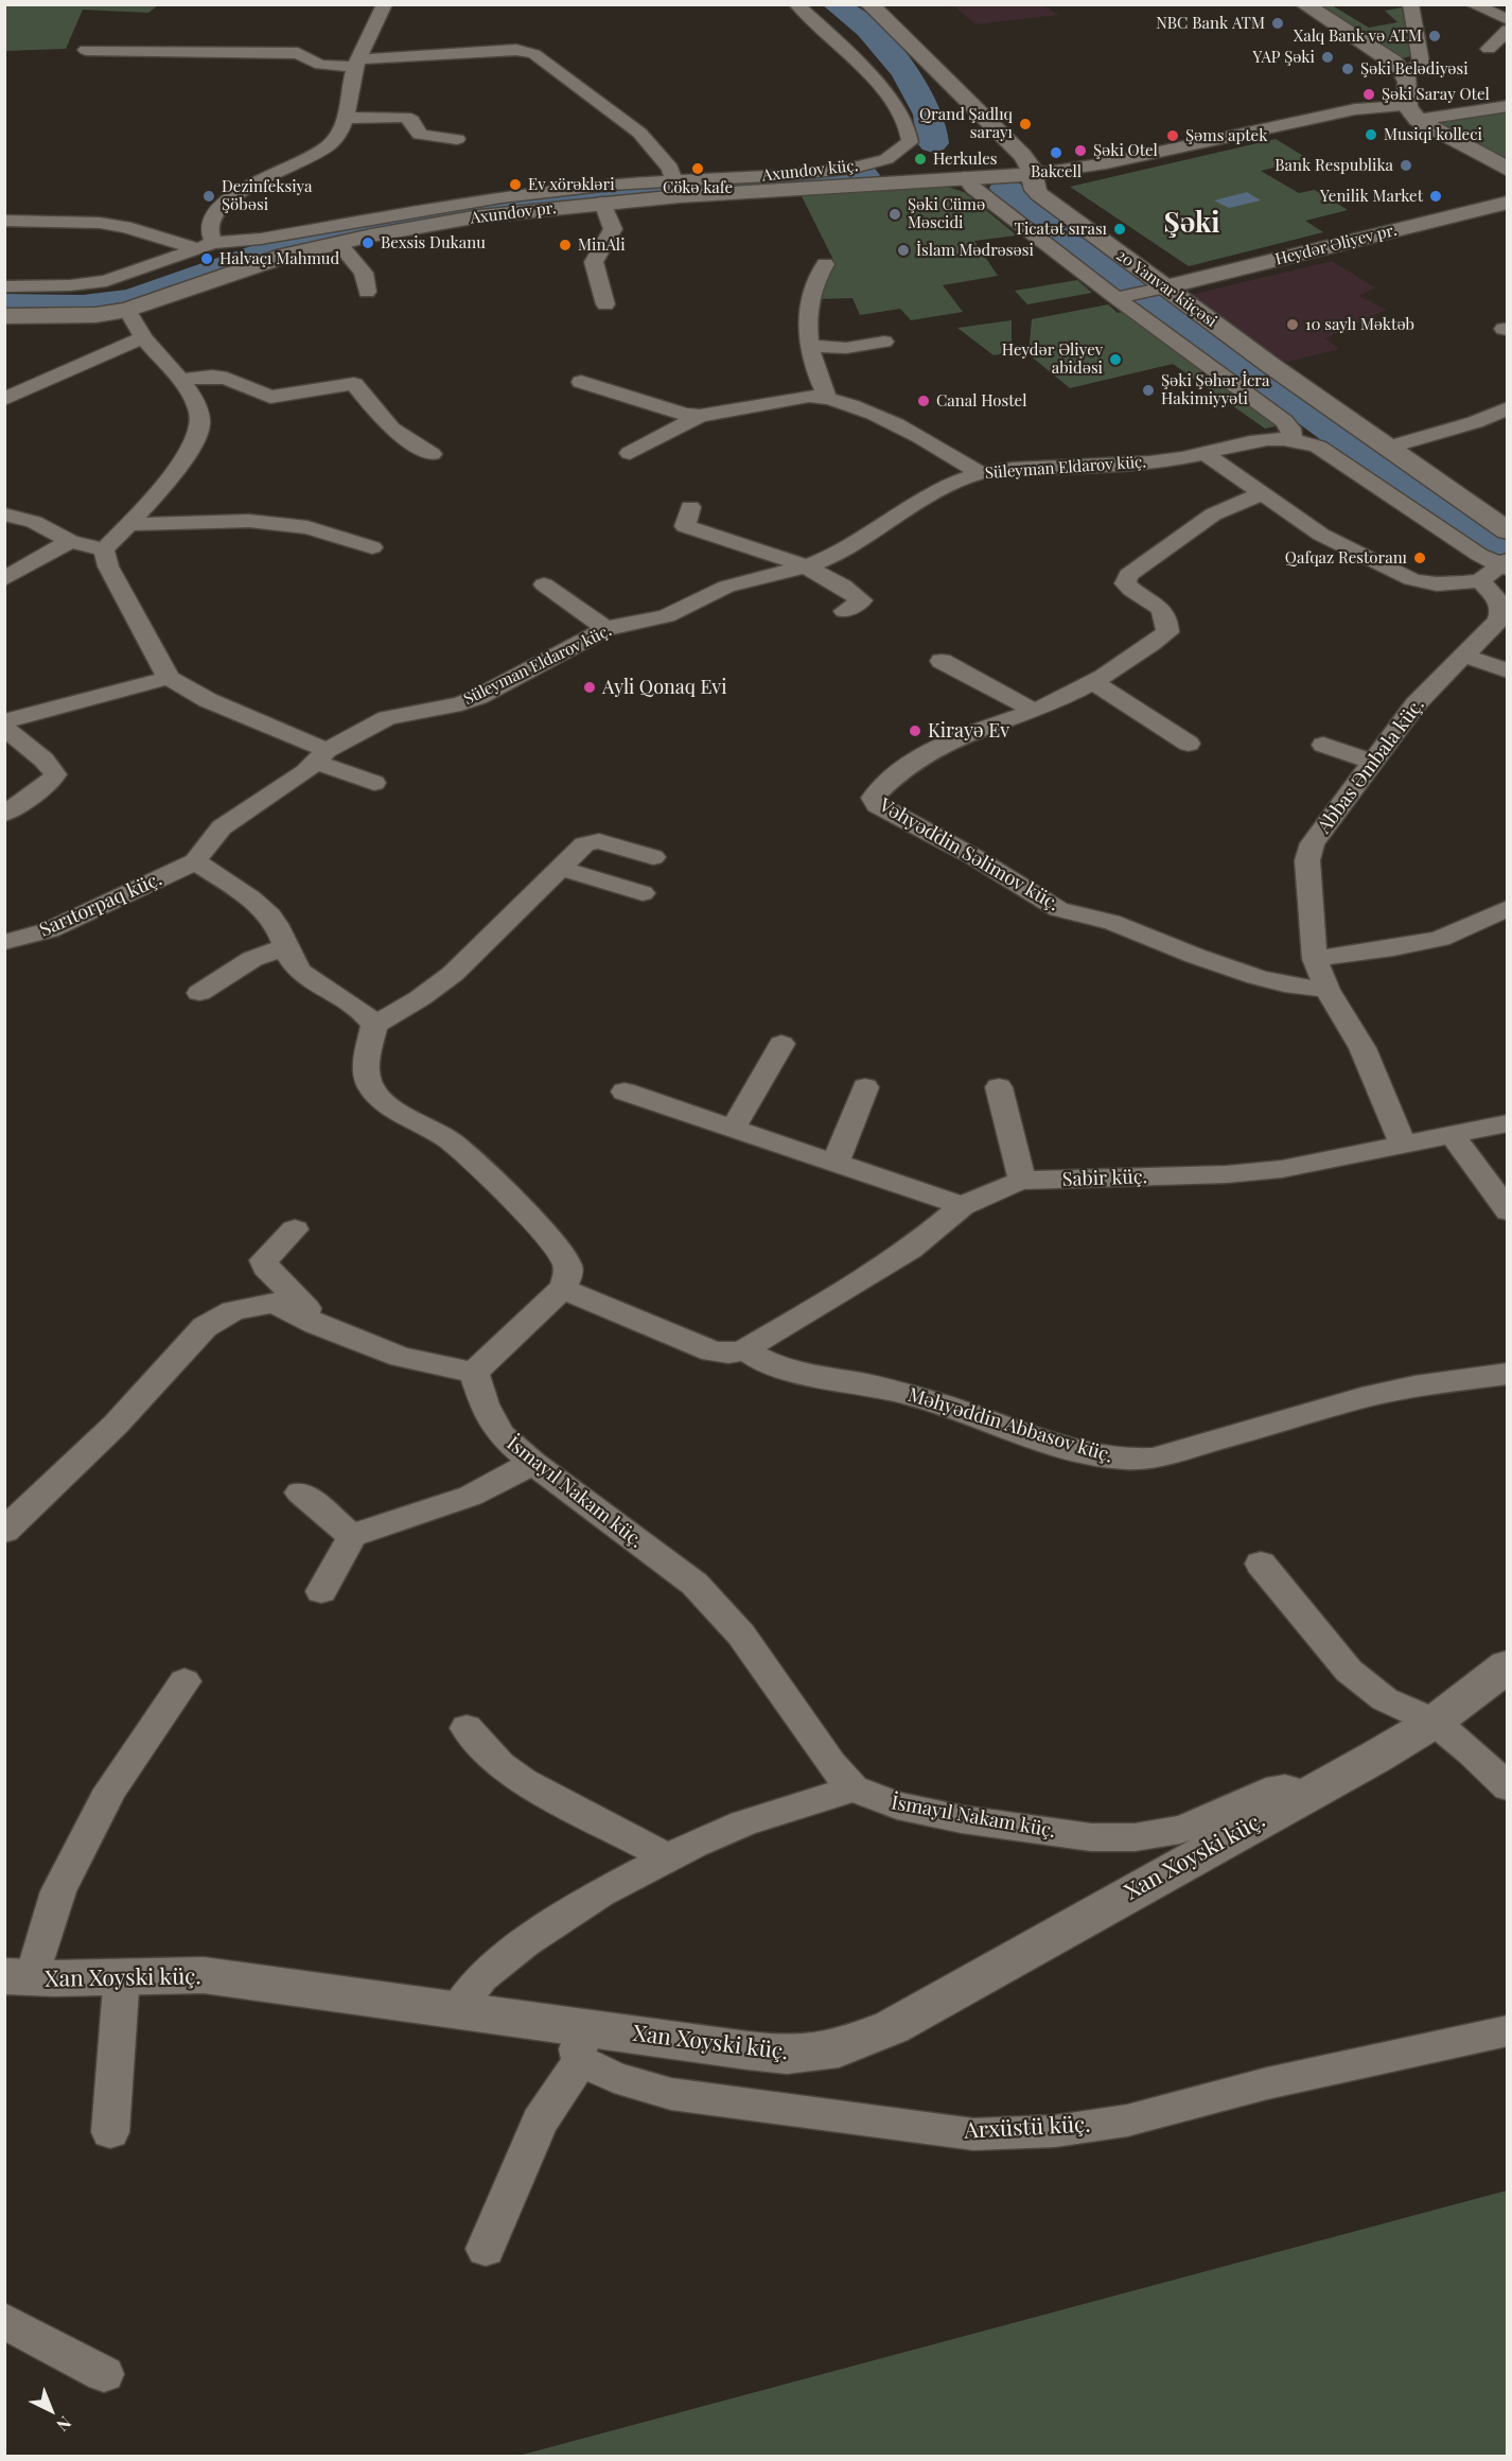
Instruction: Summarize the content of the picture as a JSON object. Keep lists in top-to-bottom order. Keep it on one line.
{"streets":{"street":["Axundov küç.","Axundov pr.","Heydər Əliyev pr.","20 Yanvar küçəsi","Süleyman Eldarov küç.","Abbas Əmbala küç.","Vəhyəddin Səlimov küç.","Sarıtorpaq küç.","Sabir küç.","Məhyəddin Abbasov küç.","İsmayıl Nakam küç.","Xan Xoyski küç.","Arxüstü küç."]},"crossings":[["Axundov küç.","Axundov pr."],["Axundov pr.","20 Yanvar küçəsi"],["Heydər Əliyev pr.","20 Yanvar küçəsi"],["Abbas Əmbala küç.","Vəhyəddin Səlimov küç."],["Abbas Əmbala küç.","Sabir küç."],["Sabir küç.","Məhyəddin Abbasov küç."],["İsmayıl Nakam küç.","Xan Xoyski küç."],["Xan Xoyski küç.","Arxüstü küç."]],"districts":["Şəki"],"places":["NBC Bank ATM","Xalq Bank və ATM","YAP Şəki","Şəki Belədiyəsi","Şəki Saray Otel","Qrand Şadlıq sarayı","Musiqi kolleci","Şəms aptek","Şəki Otel","Bakcell","Herkules","Bank Respublika","Cökə kafe","Ev xörəkləri","Dezinfeksiya Şöbəsi","Yenilik Market","Şəki Cümə Məscidi","Ticatət sırası","Bexsis Dukanu","MinAli","İslam Mədrəsəsi","Halvaçı Mahmud","10 saylı Məktəb","Heydər Əliyev abidəsi","Şəki Şəhər İcra Hakimiyyəti","Canal Hostel","Qafqaz Restoranı","Ayli Qonaq Evi","Kirayə Ev"],"north":"bottom right"}
